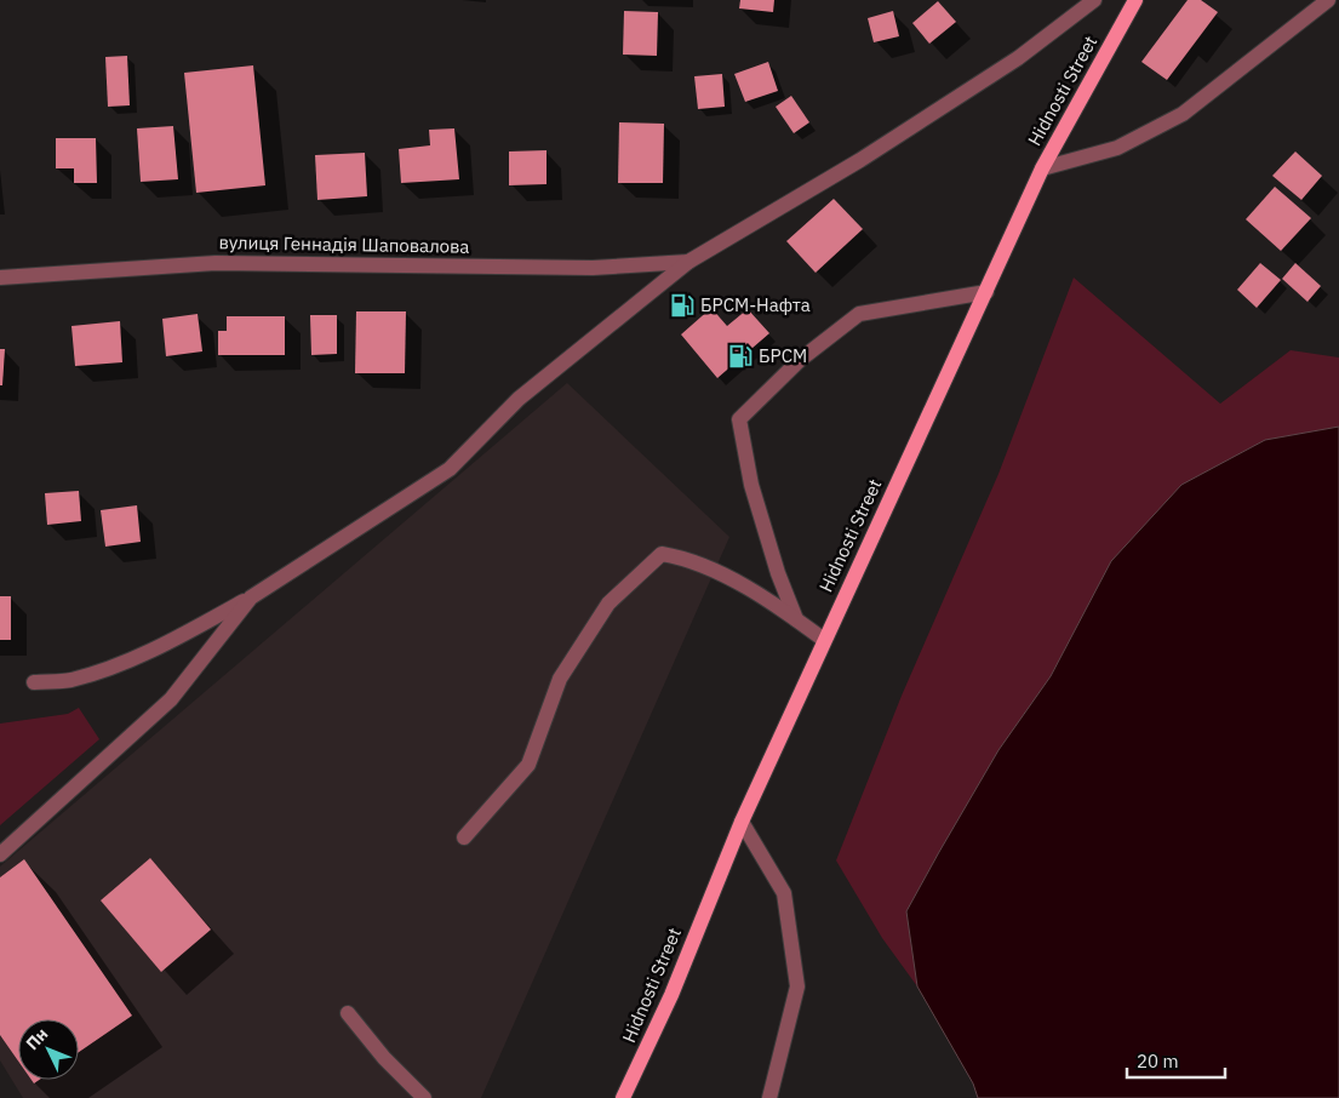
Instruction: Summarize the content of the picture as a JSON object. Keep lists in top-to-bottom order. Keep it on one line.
{"streets":{"main road":["Hidnosti Street"],"street":["вулиця Геннадія Шаповалова"]},"places":{"fuel station":["БРСМ-Нафта","БРСМ"]},"scale_bar":"20 m","north":"top left"}
